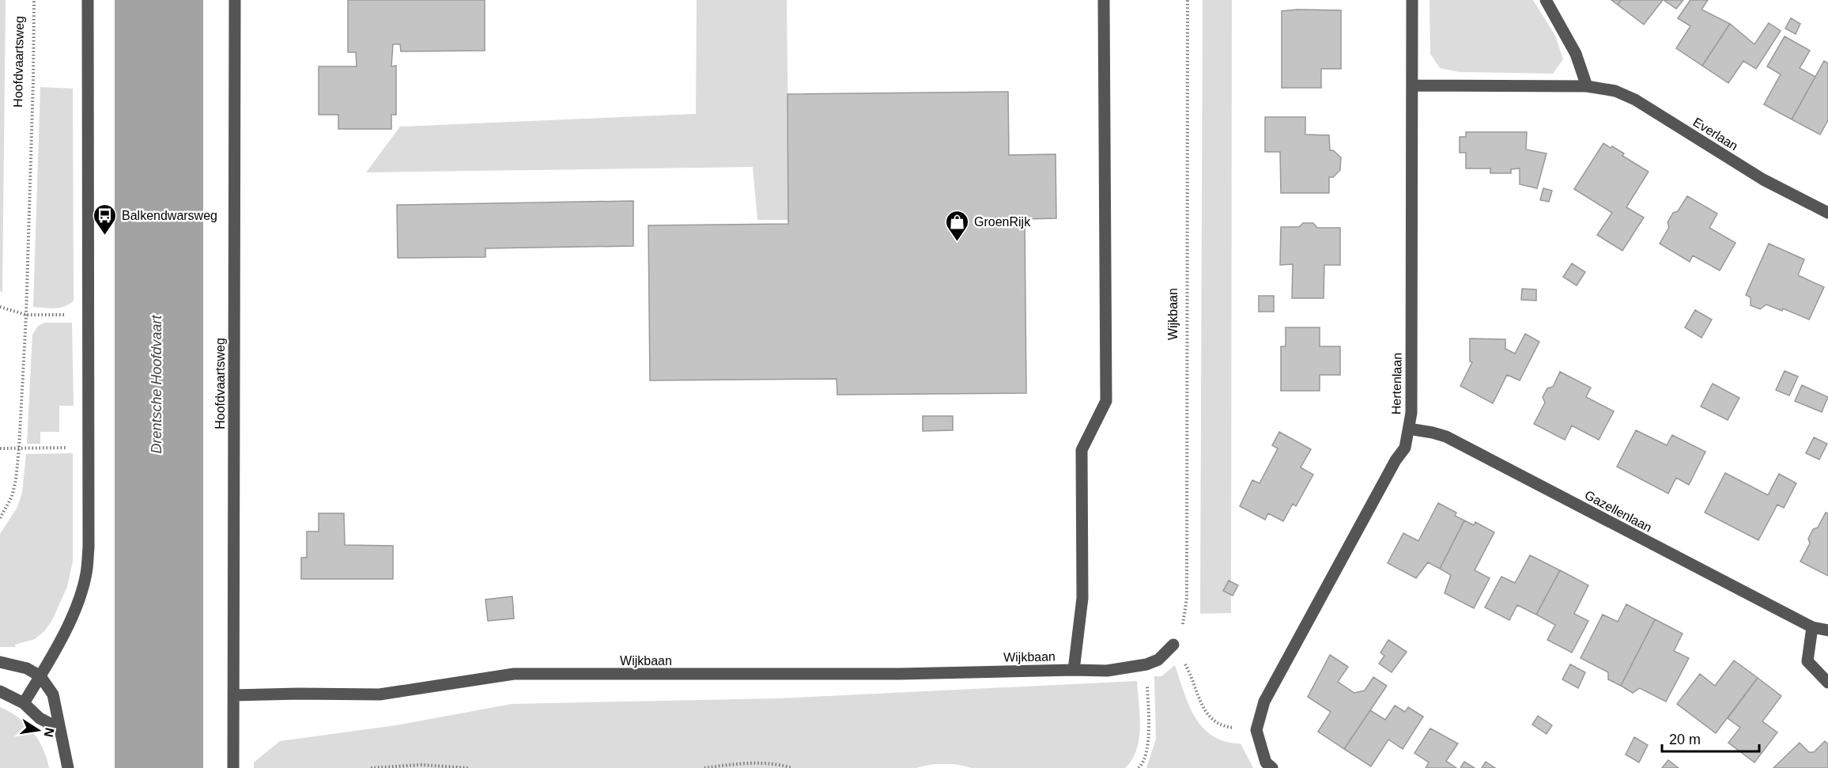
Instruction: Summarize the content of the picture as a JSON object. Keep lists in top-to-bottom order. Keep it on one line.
{"streets":{"street":["Hoofdvaartsweg","Everlaan","Wijkbaan","Hertenlaan","Gazellenlaan"]},"crossings":[["Hoofdvaartsweg","Wijkbaan"],["Everlaan","Hertenlaan"],["Hertenlaan","Gazellenlaan"]],"water":["Drentsche Hoofdvaart"],"places":{"bus stop":["Balkendwarsweg"],"shop":["GroenRijk"]},"scale_bar":"20 m","north":"right"}
